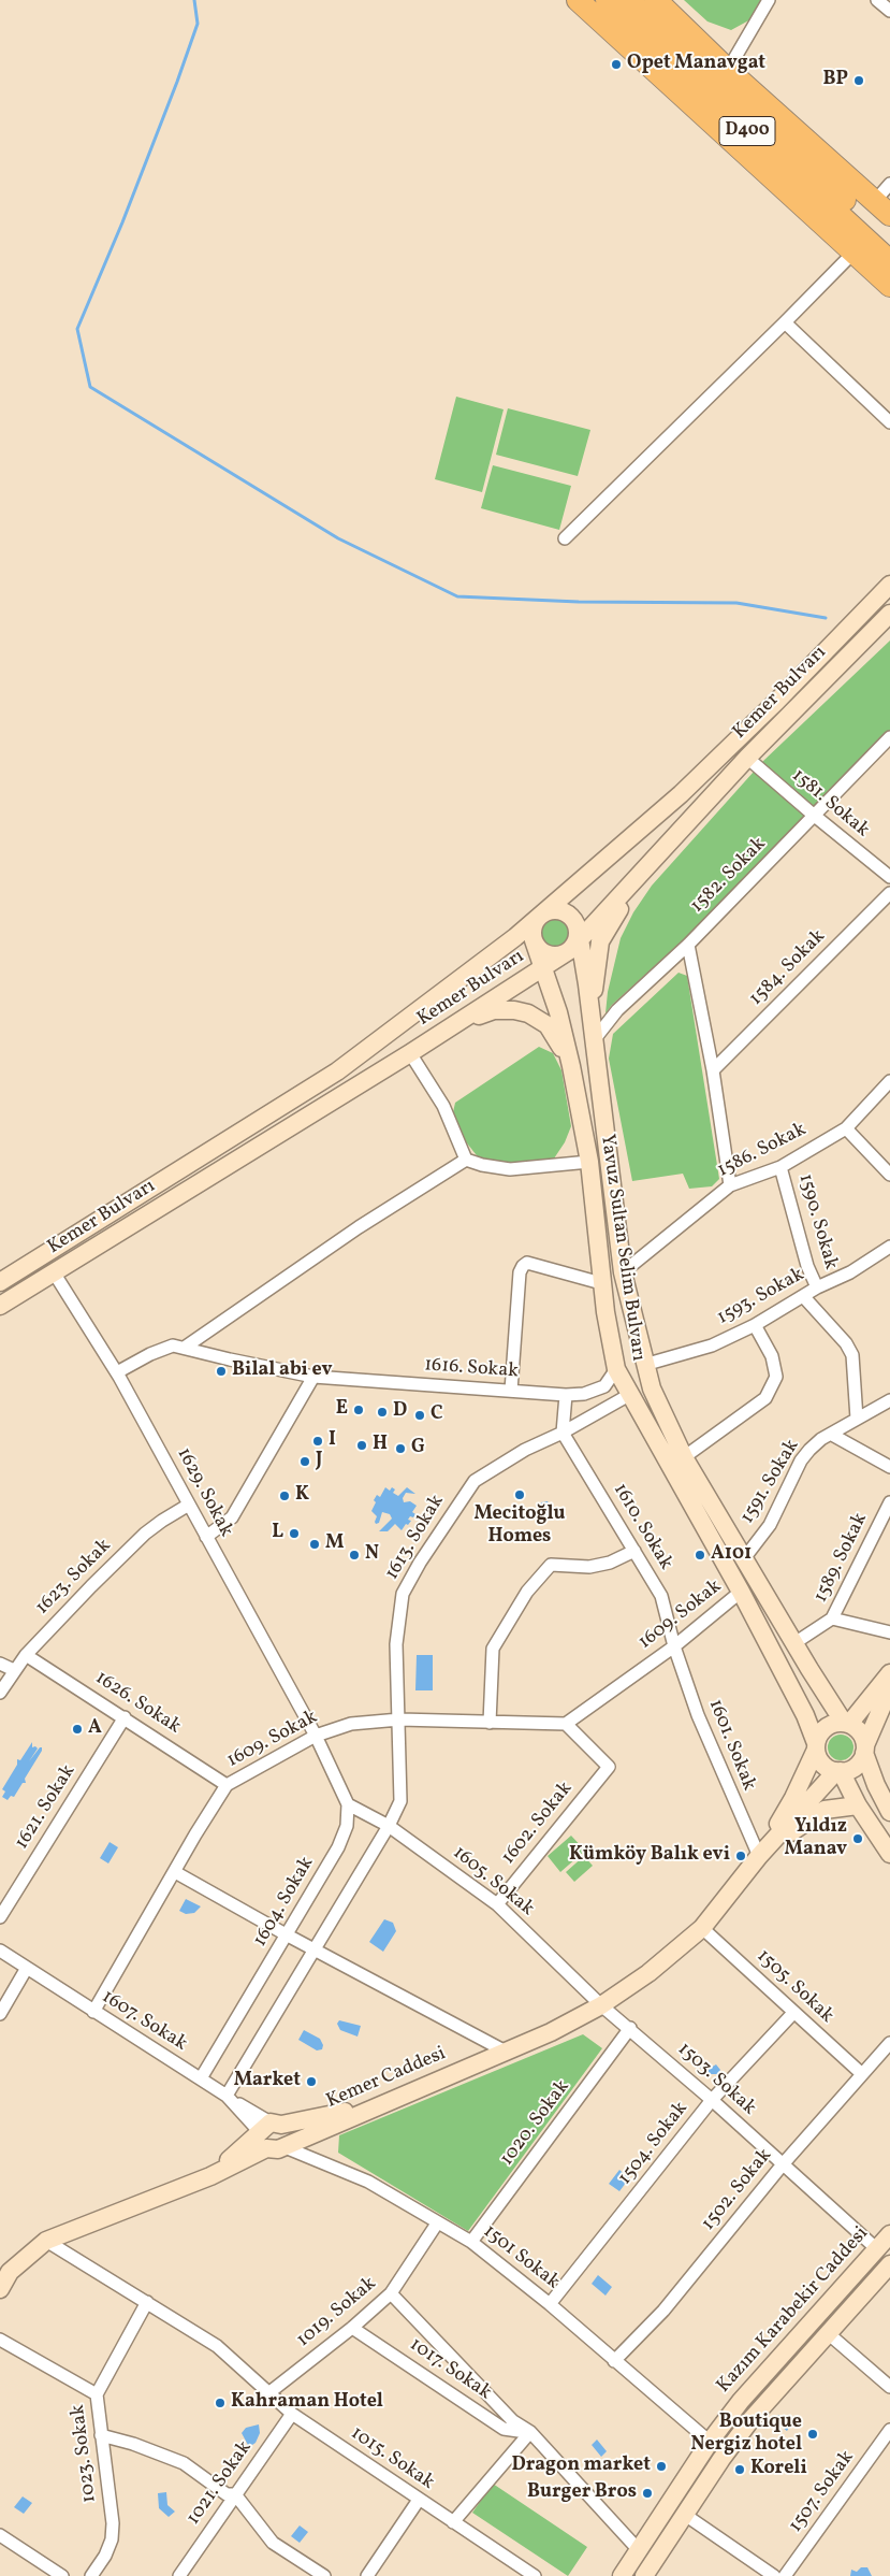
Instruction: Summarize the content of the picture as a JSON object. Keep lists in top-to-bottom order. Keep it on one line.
{"streets":{"highway":["D400"],"main road":["Kemer Bulvarı","Yavuz Sultan Selim Bulvarı","Kemer Caddesi","Kazım Karabekir Caddesi"],"street":["1581. Sokak","1582. Sokak","1584. Sokak","1586. Sokak","1590. Sokak","1593. Sokak","1616. Sokak","1591. Sokak","1629. Sokak","1610. Sokak","1613. Sokak","1589. Sokak","1623. Sokak","1609. Sokak","1626. Sokak","1601. Sokak","1621. Sokak","1602. Sokak","1605. Sokak","1604. Sokak","1505. Sokak","1607. Sokak","1503. Sokak","1020. Sokak","1504. Sokak","1502. Sokak","1501 Sokak","1019. Sokak","1017. Sokak","1023. Sokak","1015. Sokak","1021. Sokak","1507. Sokak"]},"crossings":[["Kemer Bulvarı","1581. Sokak"],["Kemer Bulvarı","Yavuz Sultan Selim Bulvarı"],["Kemer Bulvarı","1629. Sokak"],["1581. Sokak","1582. Sokak"],["1582. Sokak","Yavuz Sultan Selim Bulvarı"],["1586. Sokak","1590. Sokak"],["1586. Sokak","Yavuz Sultan Selim Bulvarı"],["1590. Sokak","1593. Sokak"],["Yavuz Sultan Selim Bulvarı","1593. Sokak"],["Yavuz Sultan Selim Bulvarı","1616. Sokak"],["Yavuz Sultan Selim Bulvarı","1591. Sokak"],["Yavuz Sultan Selim Bulvarı","1613. Sokak"],["Yavuz Sultan Selim Bulvarı","1589. Sokak"],["Yavuz Sultan Selim Bulvarı","1609. Sokak"],["Yavuz Sultan Selim Bulvarı","Kemer Caddesi"],["1629. Sokak","1623. Sokak"],["1629. Sokak","1609. Sokak"],["1610. Sokak","1613. Sokak"],["1610. Sokak","1609. Sokak"],["1610. Sokak","1601. Sokak"],["1613. Sokak","1609. Sokak"],["1613. Sokak","1605. Sokak"],["1613. Sokak","1607. Sokak"],["1623. Sokak","1626. Sokak"],["1609. Sokak","1626. Sokak"],["1609. Sokak","1601. Sokak"],["1609. Sokak","1602. Sokak"],["1609. Sokak","1607. Sokak"],["1626. Sokak","1621. Sokak"],["1601. Sokak","Kemer Caddesi"],["1602. Sokak","1605. Sokak"],["1605. Sokak","1604. Sokak"],["1605. Sokak","Kemer Caddesi"],["1605. Sokak","1503. Sokak"],["1604. Sokak","1607. Sokak"],["1505. Sokak","Kemer Caddesi"],["1505. Sokak","1504. Sokak"],["1505. Sokak","1502. Sokak"],["1607. Sokak","Kemer Caddesi"],["1607. Sokak","1501 Sokak"],["Kemer Caddesi","1503. Sokak"],["Kemer Caddesi","1501 Sokak"],["Kemer Caddesi","1015. Sokak"],["1503. Sokak","1020. Sokak"],["1503. Sokak","1504. Sokak"],["1503. Sokak","1502. Sokak"],["1503. Sokak","Kazım Karabekir Caddesi"],["1020. Sokak","1501 Sokak"],["1504. Sokak","1501 Sokak"],["1502. Sokak","1501 Sokak"],["1501 Sokak","Kazım Karabekir Caddesi"],["1501 Sokak","1019. Sokak"],["Kazım Karabekir Caddesi","1017. Sokak"],["1019. Sokak","1017. Sokak"],["1019. Sokak","1015. Sokak"],["1023. Sokak","1015. Sokak"],["1015. Sokak","1021. Sokak"]],"places":["Opet Manavgat","BP","Bilal abi ev","E","D","C","I","H","G","J","Mecitoğlu Homes","K","L","M","N","A101","A","Yıldız Manav","Kümköy Balık evi","Market","Kahraman Hotel","Boutique Nergiz hotel","Dragon market","Koreli","Burger Bros"]}
